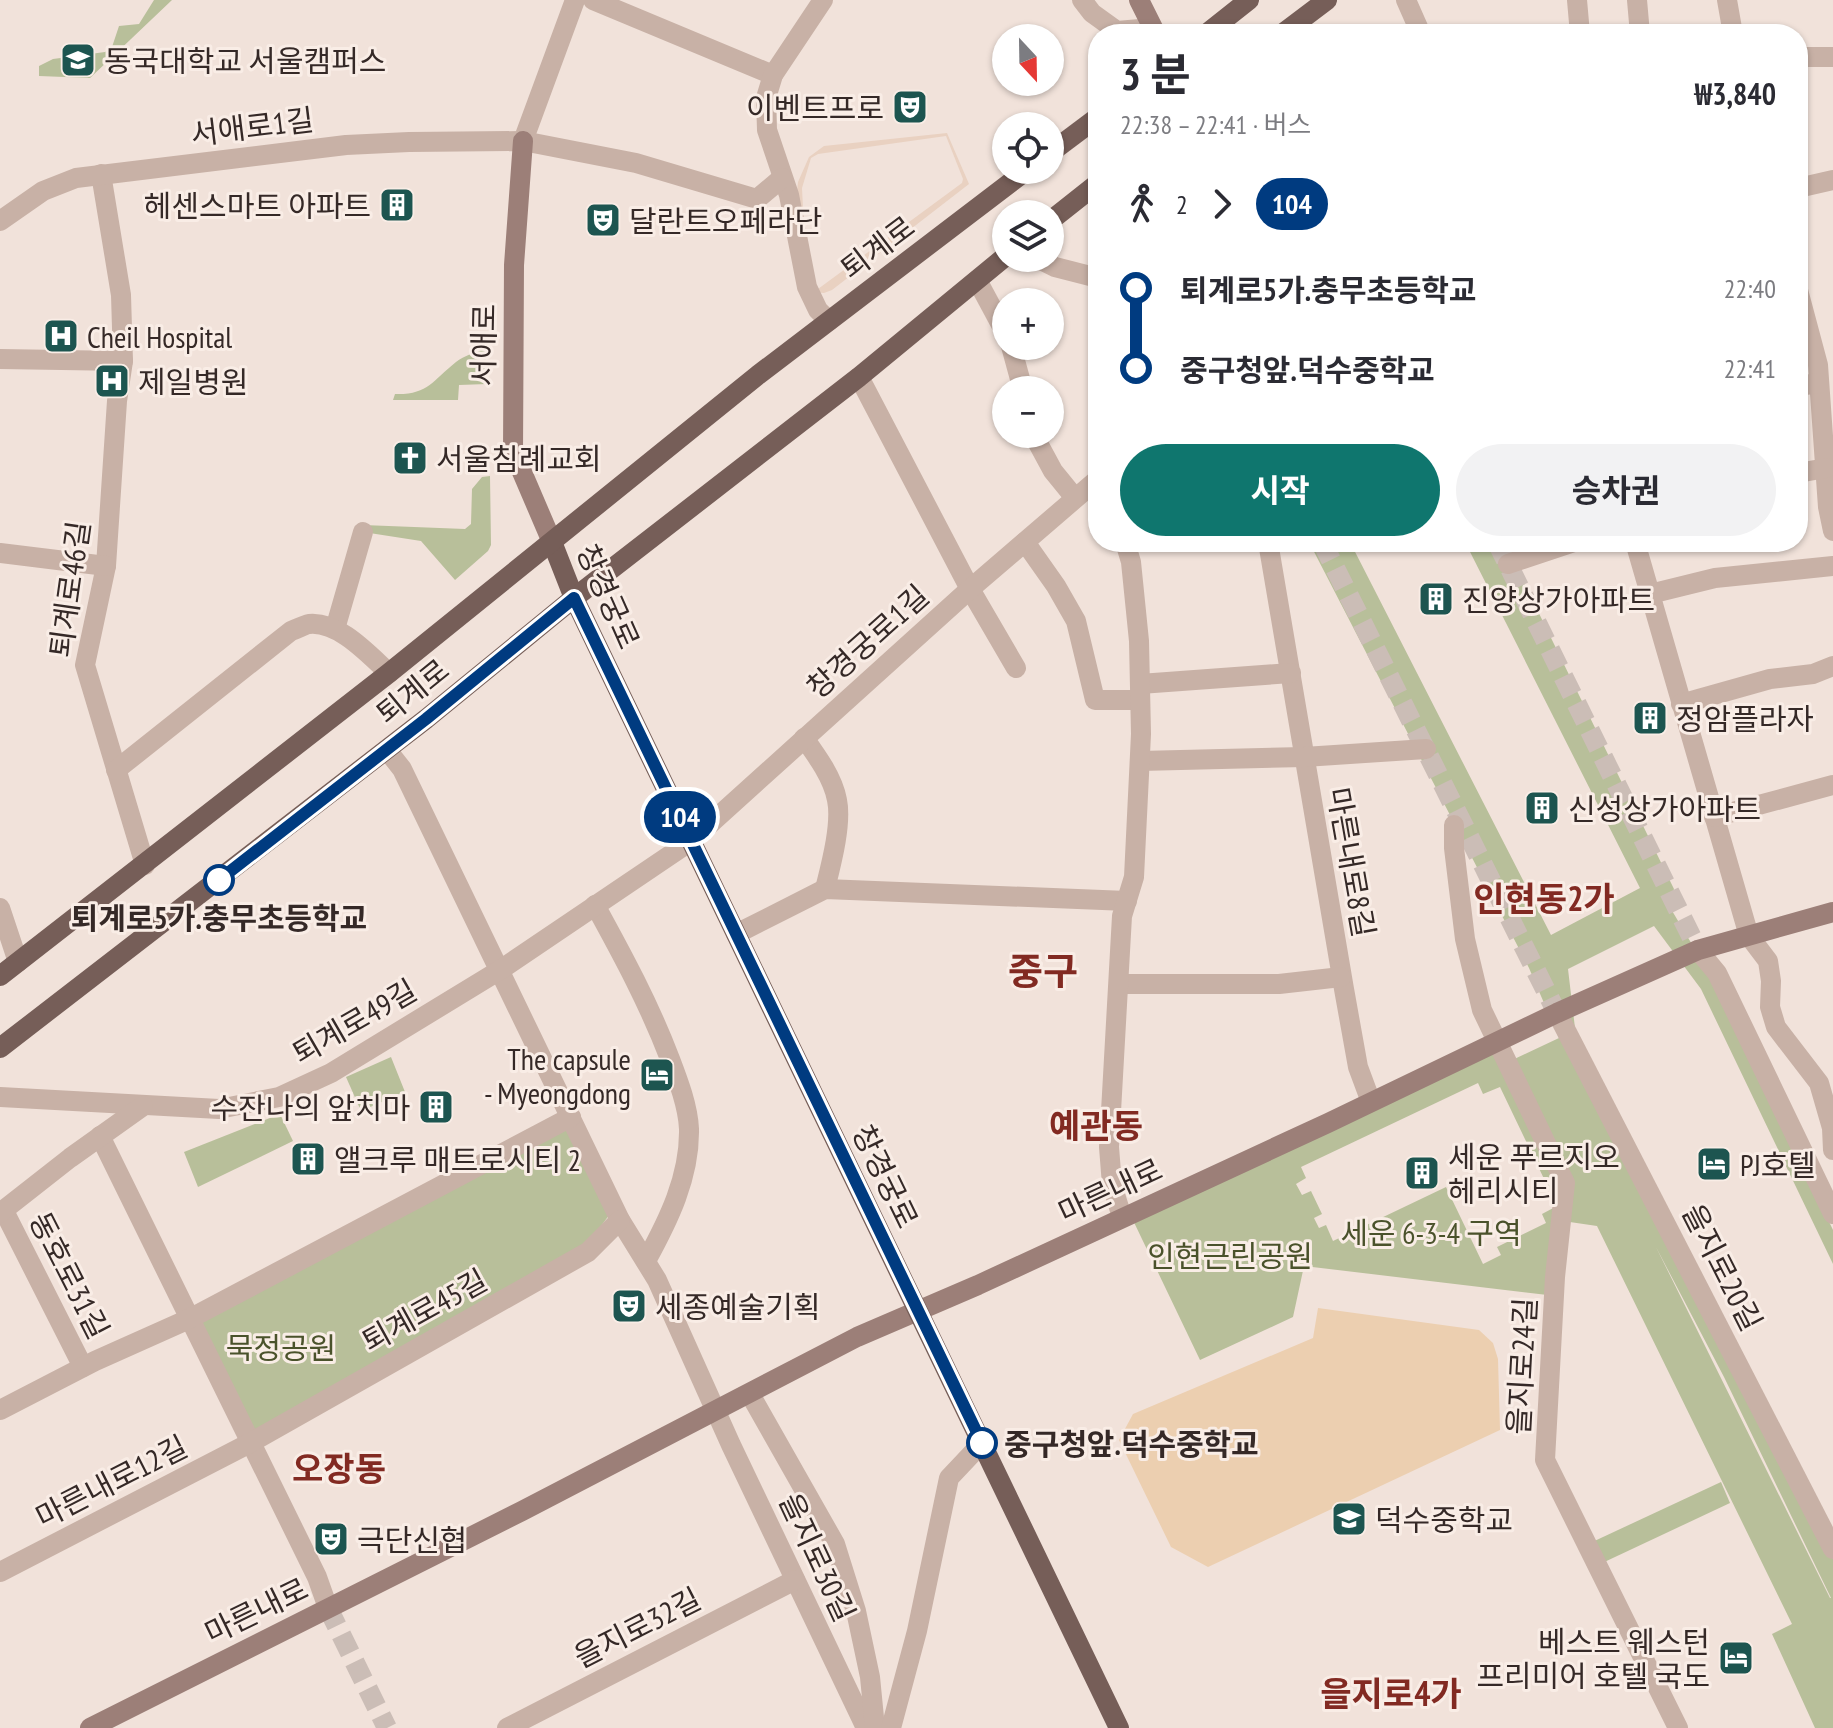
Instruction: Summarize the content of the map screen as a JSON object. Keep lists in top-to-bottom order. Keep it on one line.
{"streets":{"main road":["퇴계로","서애로","창경궁로","마른내로"],"street":["서애로1길","퇴계로46길","창경궁로1길","마른내로8길","퇴계로49길","을지로20길","동호로31길","퇴계로45길","을지로24길","마른내로12길","을지로30길","을지로32길"]},"crossings":[["서애로1길","서애로"],["서애로1길","퇴계로46길"],["퇴계로","서애로"],["퇴계로","퇴계로46길"],["퇴계로","창경궁로"],["서애로","창경궁로"],["창경궁로","창경궁로1길"],["창경궁로","퇴계로49길"],["창경궁로","마른내로"],["창경궁로1길","퇴계로49길"],["마른내로8길","마른내로"],["퇴계로49길","동호로31길"],["마른내로","을지로20길"],["마른내로","을지로24길"],["마른내로","을지로30길"],["퇴계로45길","마른내로12길"],["을지로30길","을지로32길"]],"districts":["인현동2가","중구","예관동","오장동","을지로4가"],"parks":["세운 6-3-4 구역","인현근린공원","묵정공원"],"places":{"school or university":["동국대학교 서울캠퍼스","덕수중학교"],"theatre":["이벤트프로","달란트오페라단","세종예술기획","극단신협"],"building":["헤센스마트 아파트","진양상가아파트","정암플라자","신성상가아파트","수잔나의 앞치마","앨크루 매트로시티 2","세운 푸르지오 헤리시티"],"hospital":["Cheil Hospital","제일병원"],"church":["서울침례교회"],"other":["퇴계로5가.충무초등학교","중구청앞.덕수중학교"],"hotel":["The capsule - Myeongdong","PJ호텔","베스트 웨스턴 프리미어 호텔 국도"]},"lines":["bus line 104"],"north":"bottom","page":{"on_map":"104","map_buttons":["+","−"],"heading":["3 분","22:38 – 22:41 · 버스","₩3,840"],"legs":["2","104"],"list":[{"name":"퇴계로5가.충무초등학교","value":"22:40"},{"name":"중구청앞.덕수중학교","value":"22:41"}],"buttons":["시작","승차권"]}}
